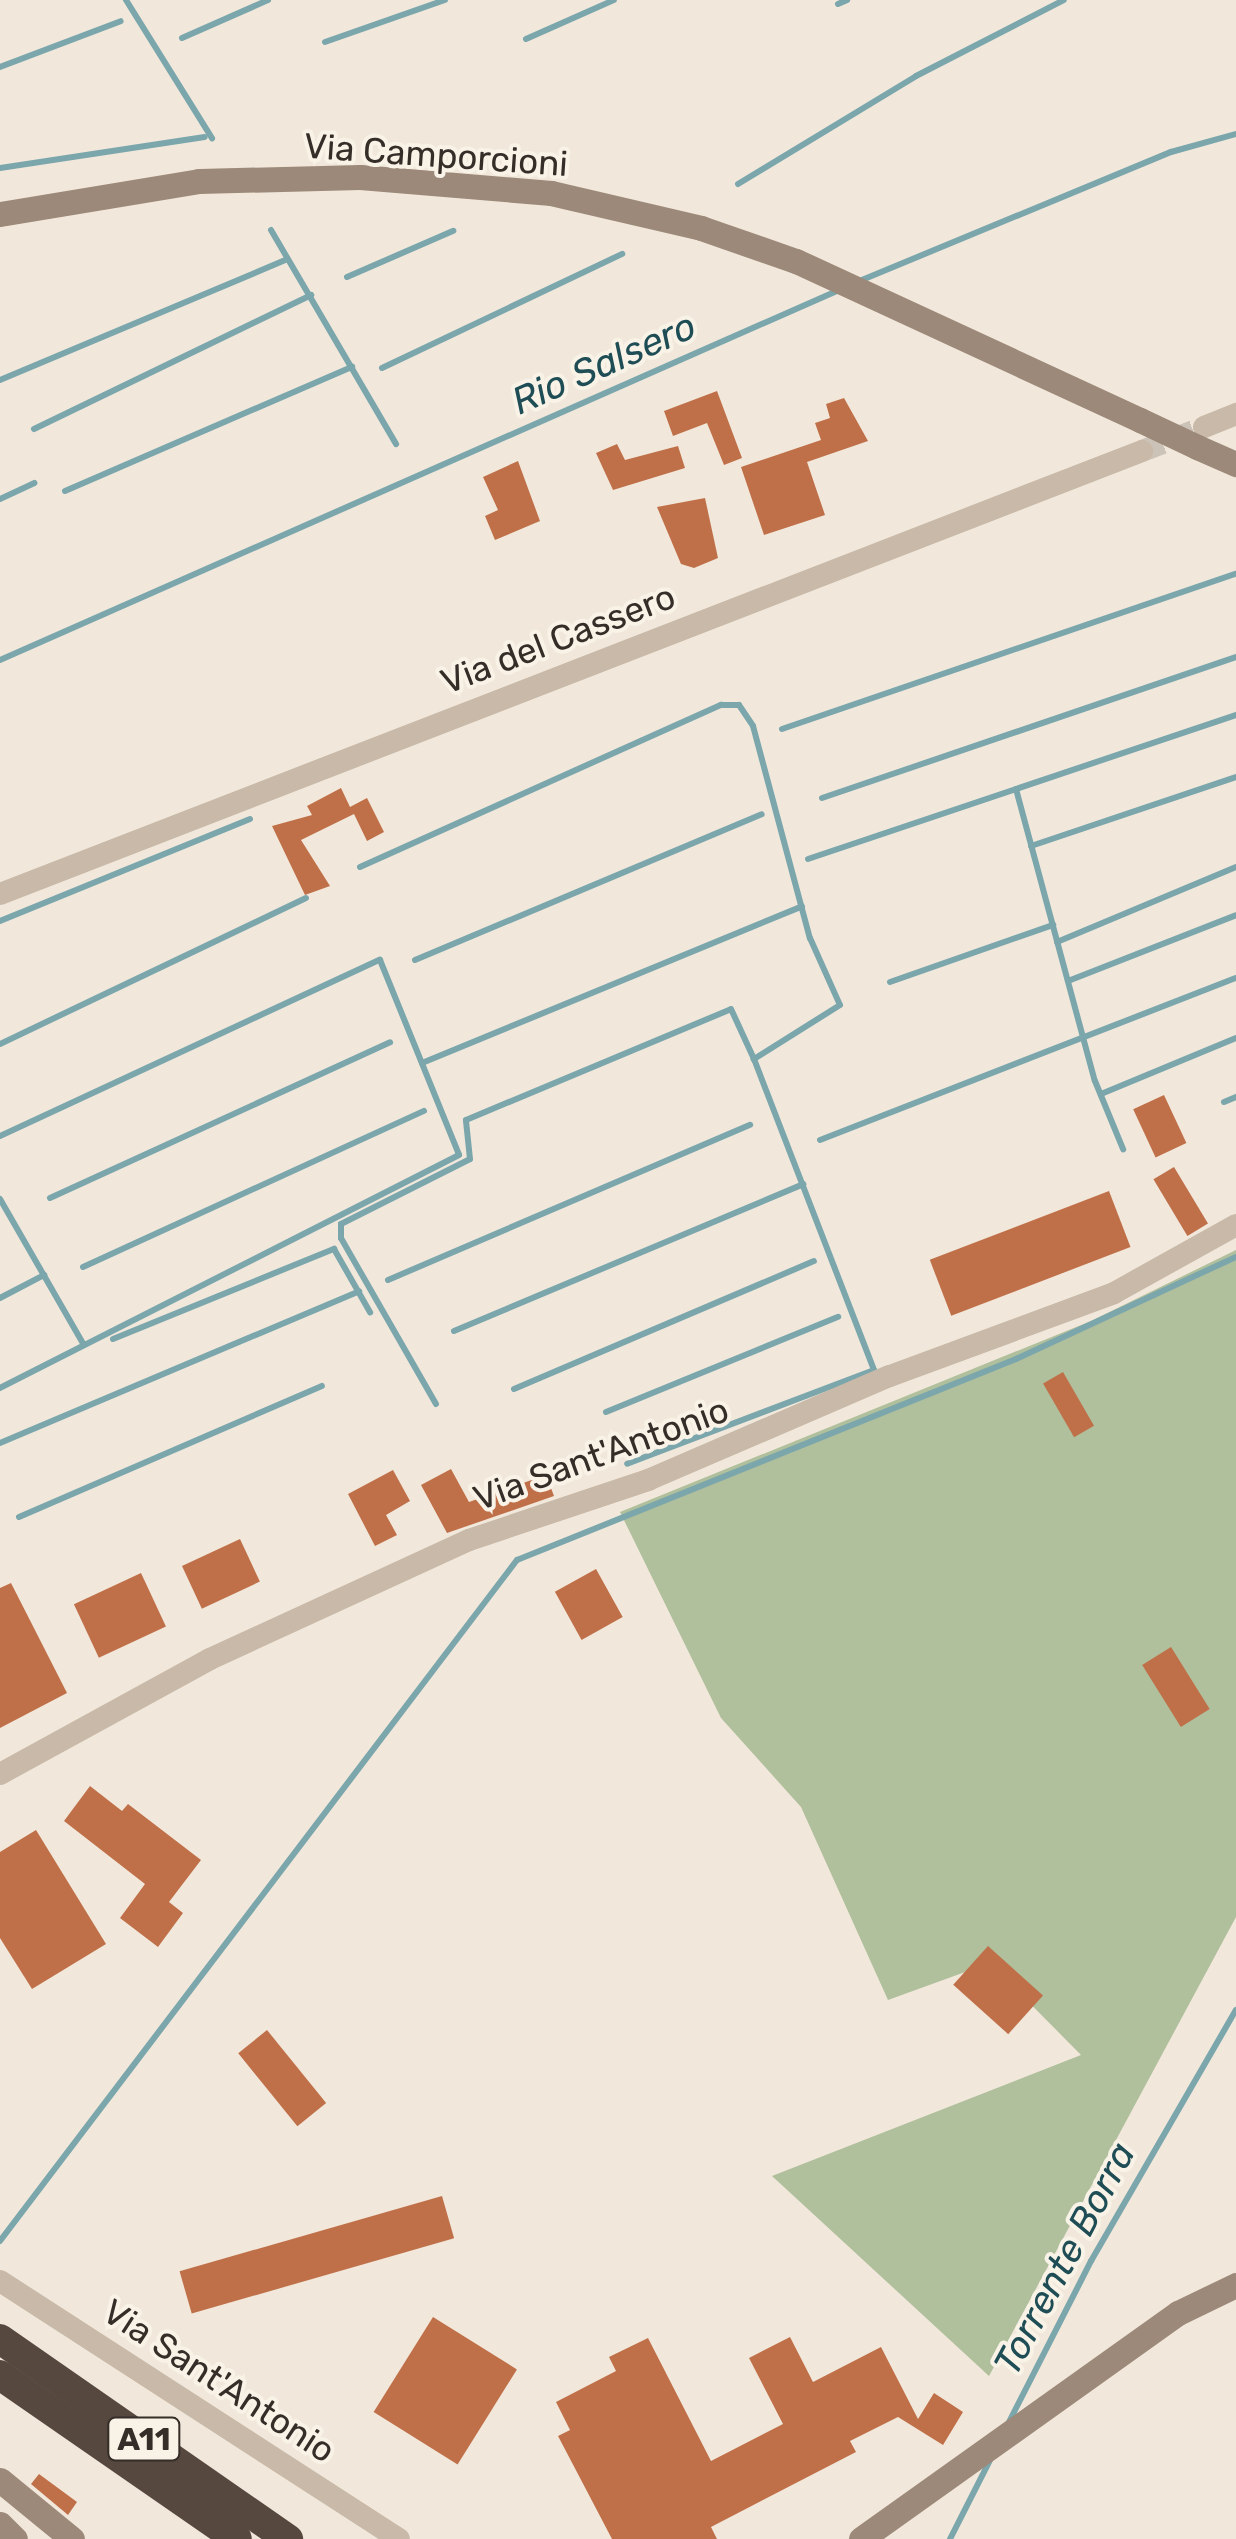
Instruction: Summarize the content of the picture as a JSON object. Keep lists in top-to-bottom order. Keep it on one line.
{"streets":{"highway":["A11"],"main road":["Via Camporcioni"],"street":["Via del Cassero","Via Sant'Antonio"]},"water":["Rio Salsero","Torrente Borra"]}
